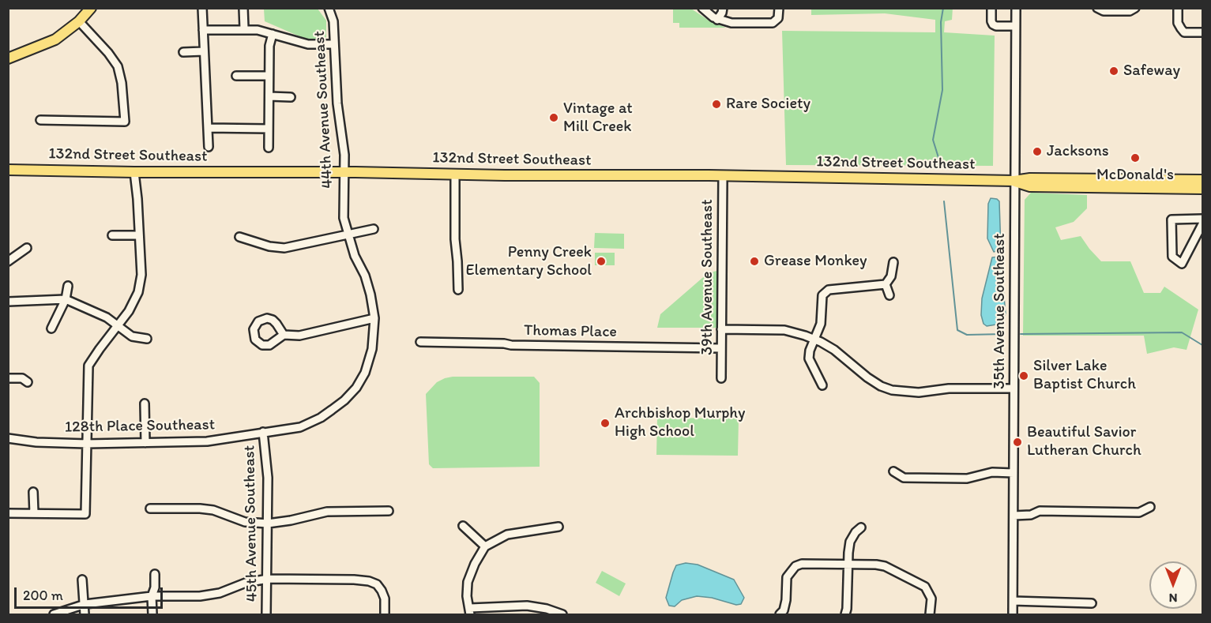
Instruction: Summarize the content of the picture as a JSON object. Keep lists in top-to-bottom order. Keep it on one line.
{"streets":{"main road":["132nd Street Southeast"],"street":["44th Avenue Southeast","39th Avenue Southeast","35th Avenue Southeast","Thomas Place","128th Place Southeast","45th Avenue Southeast"]},"crossings":[["44th Avenue Southeast","132nd Street Southeast"],["44th Avenue Southeast","128th Place Southeast"],["132nd Street Southeast","39th Avenue Southeast"],["132nd Street Southeast","35th Avenue Southeast"],["39th Avenue Southeast","Thomas Place"],["128th Place Southeast","45th Avenue Southeast"]],"places":["Safeway","Rare Society","Vintage at Mill Creek","Jacksons","McDonald's","Penny Creek Elementary School","Grease Monkey","Silver Lake Baptist Church","Archbishop Murphy High School","Beautiful Savior Lutheran Church"],"scale_bar":"200 m","north":"bottom"}
